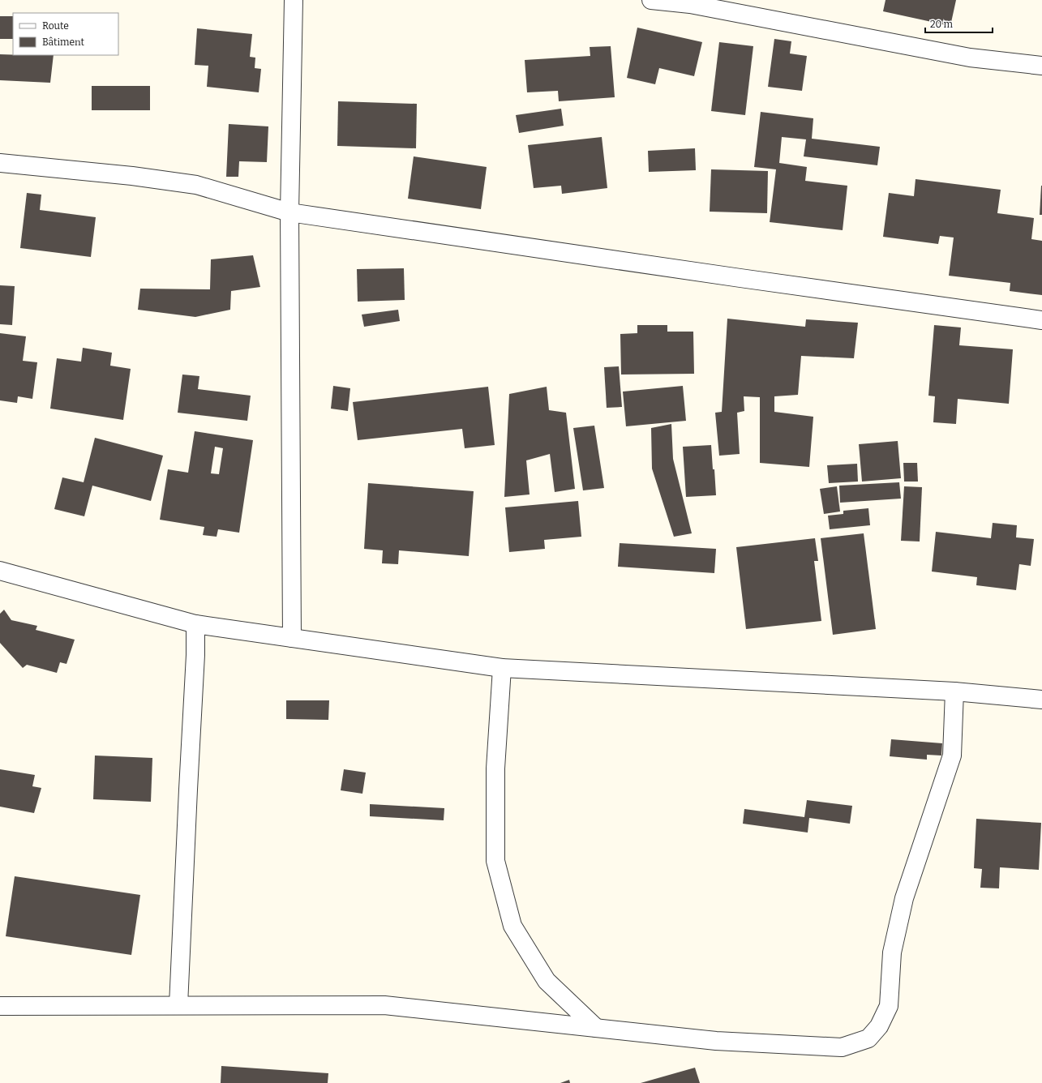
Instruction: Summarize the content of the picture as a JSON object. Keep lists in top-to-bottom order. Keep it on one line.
{"legend":["Route","Bâtiment"],"scale_bar":"20 m"}
